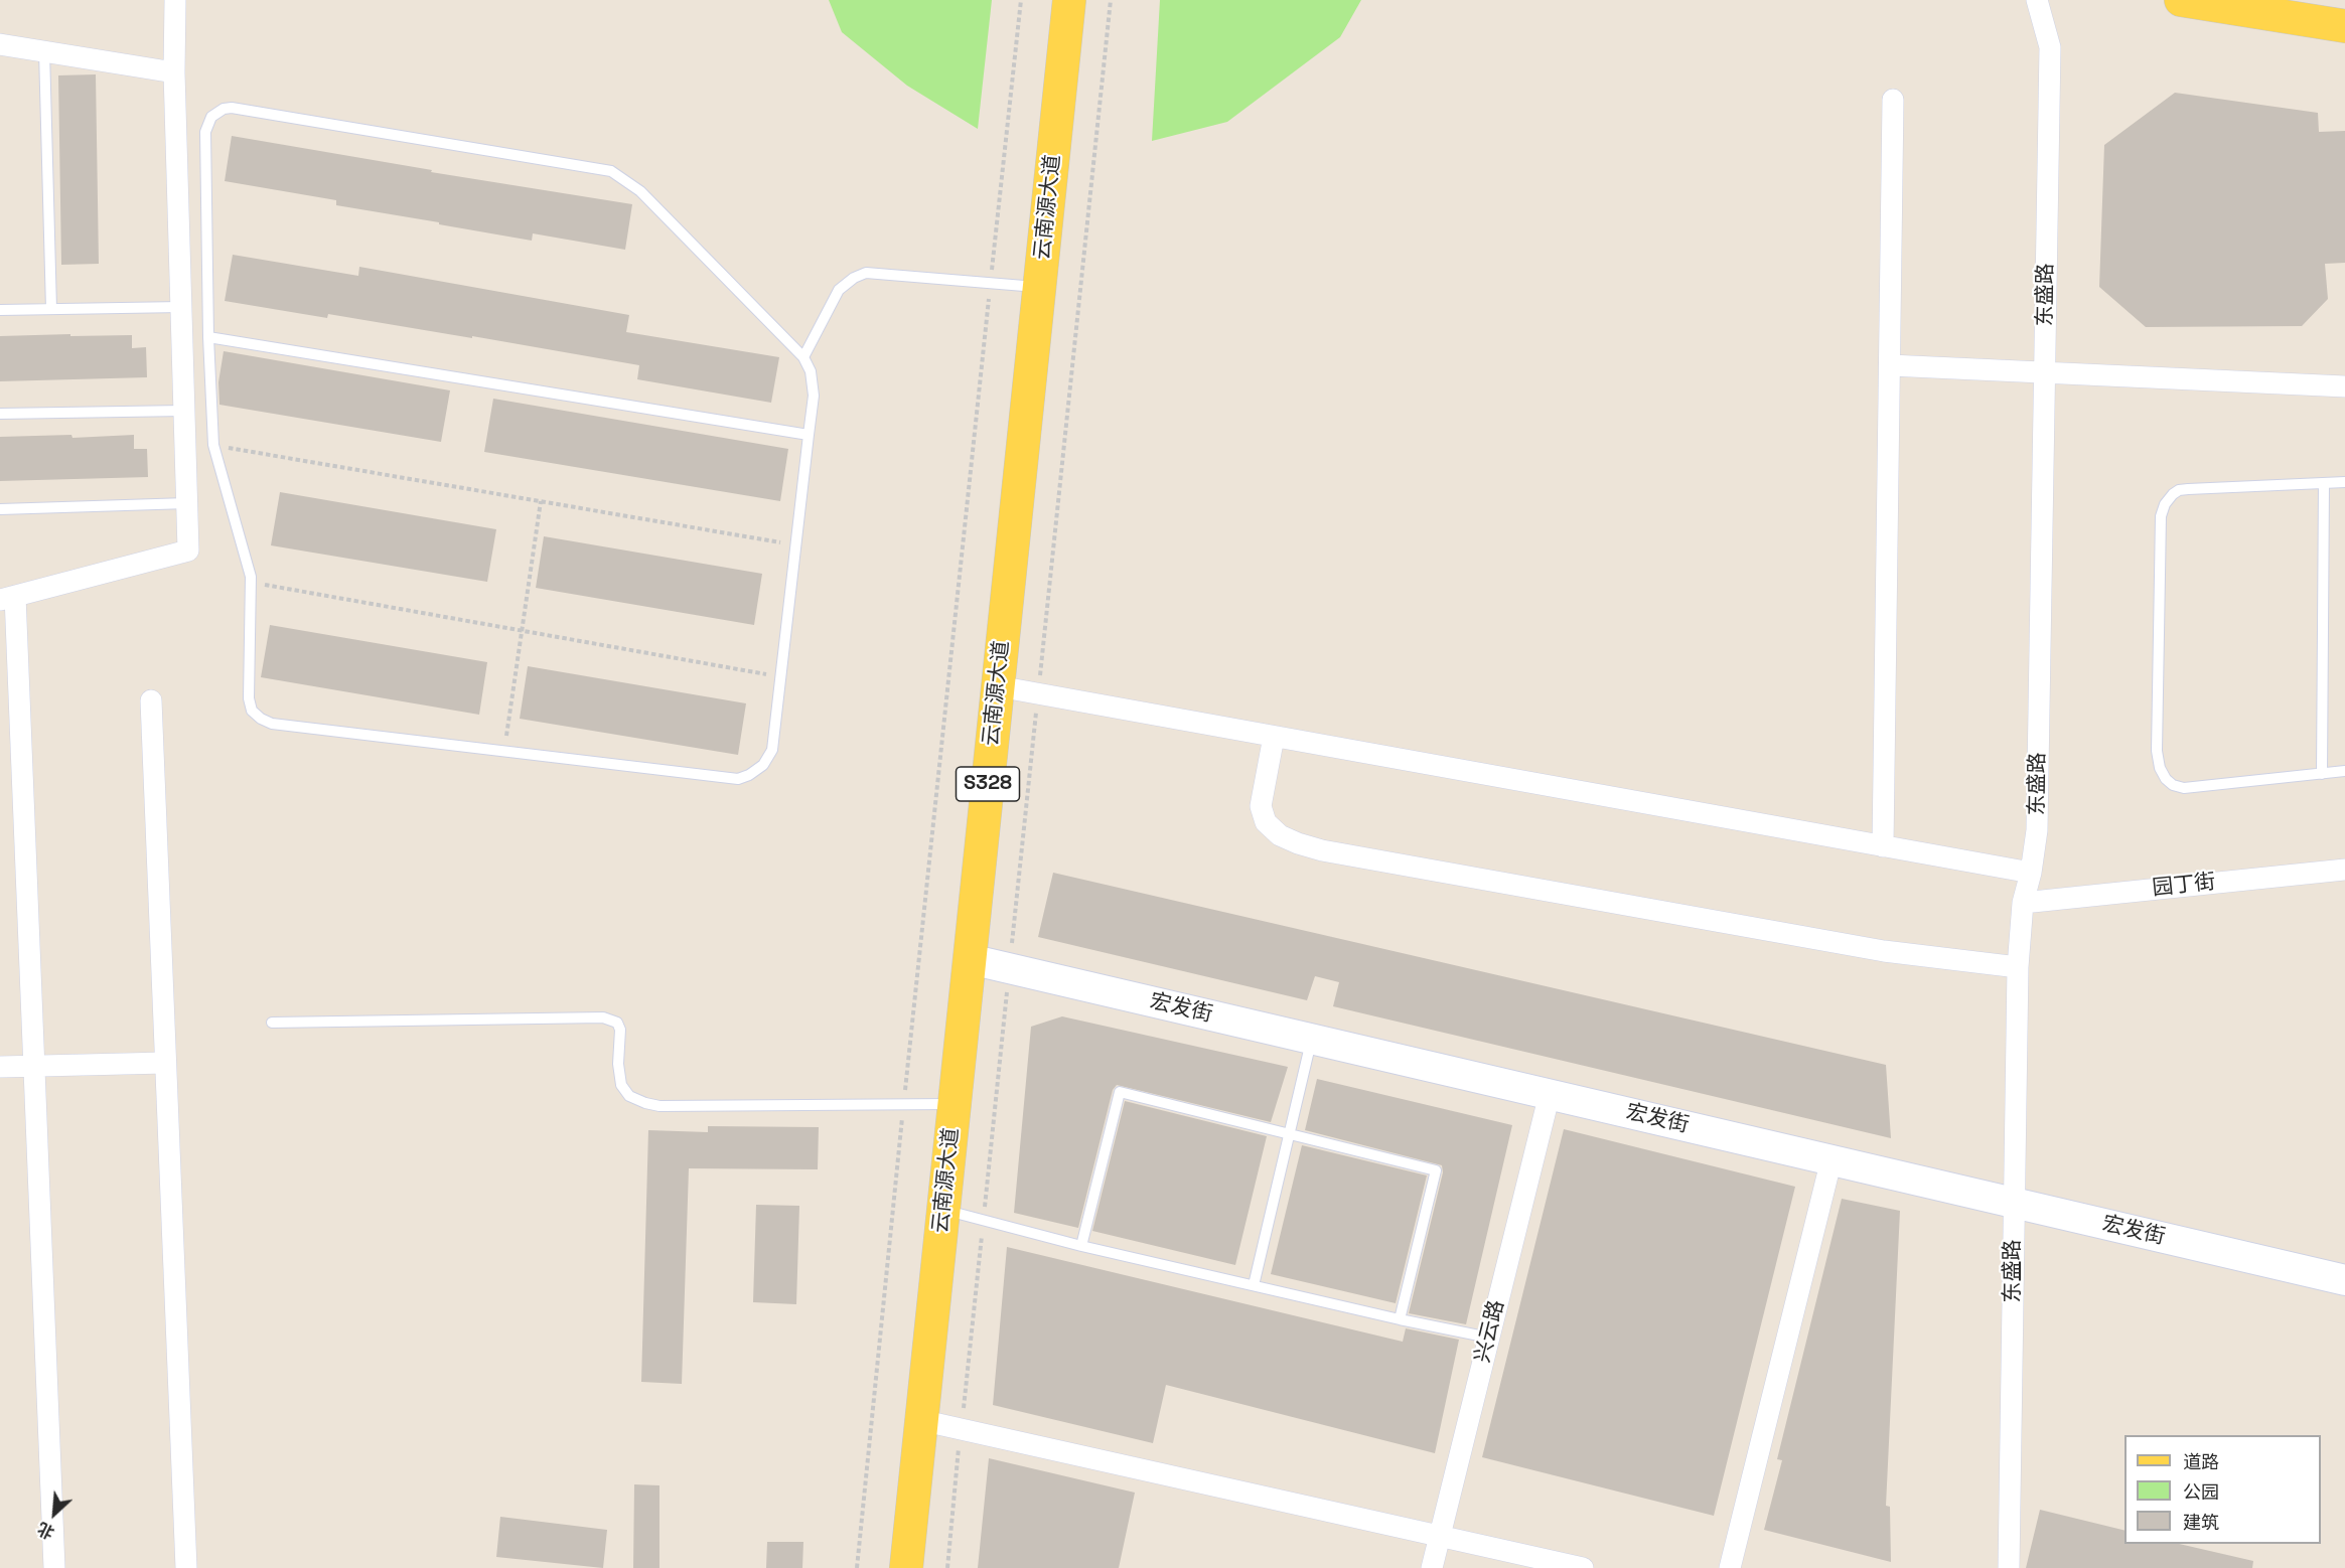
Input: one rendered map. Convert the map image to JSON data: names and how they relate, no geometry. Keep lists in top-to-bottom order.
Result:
{
  "streets": {
    "main road": ["云南源大道", "S328"],
    "street": [
      "东盛路",
      "园丁街",
      "宏发街",
      "兴云路"
    ]
  },
  "crossings": [
    ["云南源大道", "宏发街"],
    ["东盛路", "园丁街"],
    ["东盛路", "宏发街"],
    ["宏发街", "兴云路"]
  ],
  "legend": ["道路", "公园", "建筑"],
  "north": "bottom left"
}
